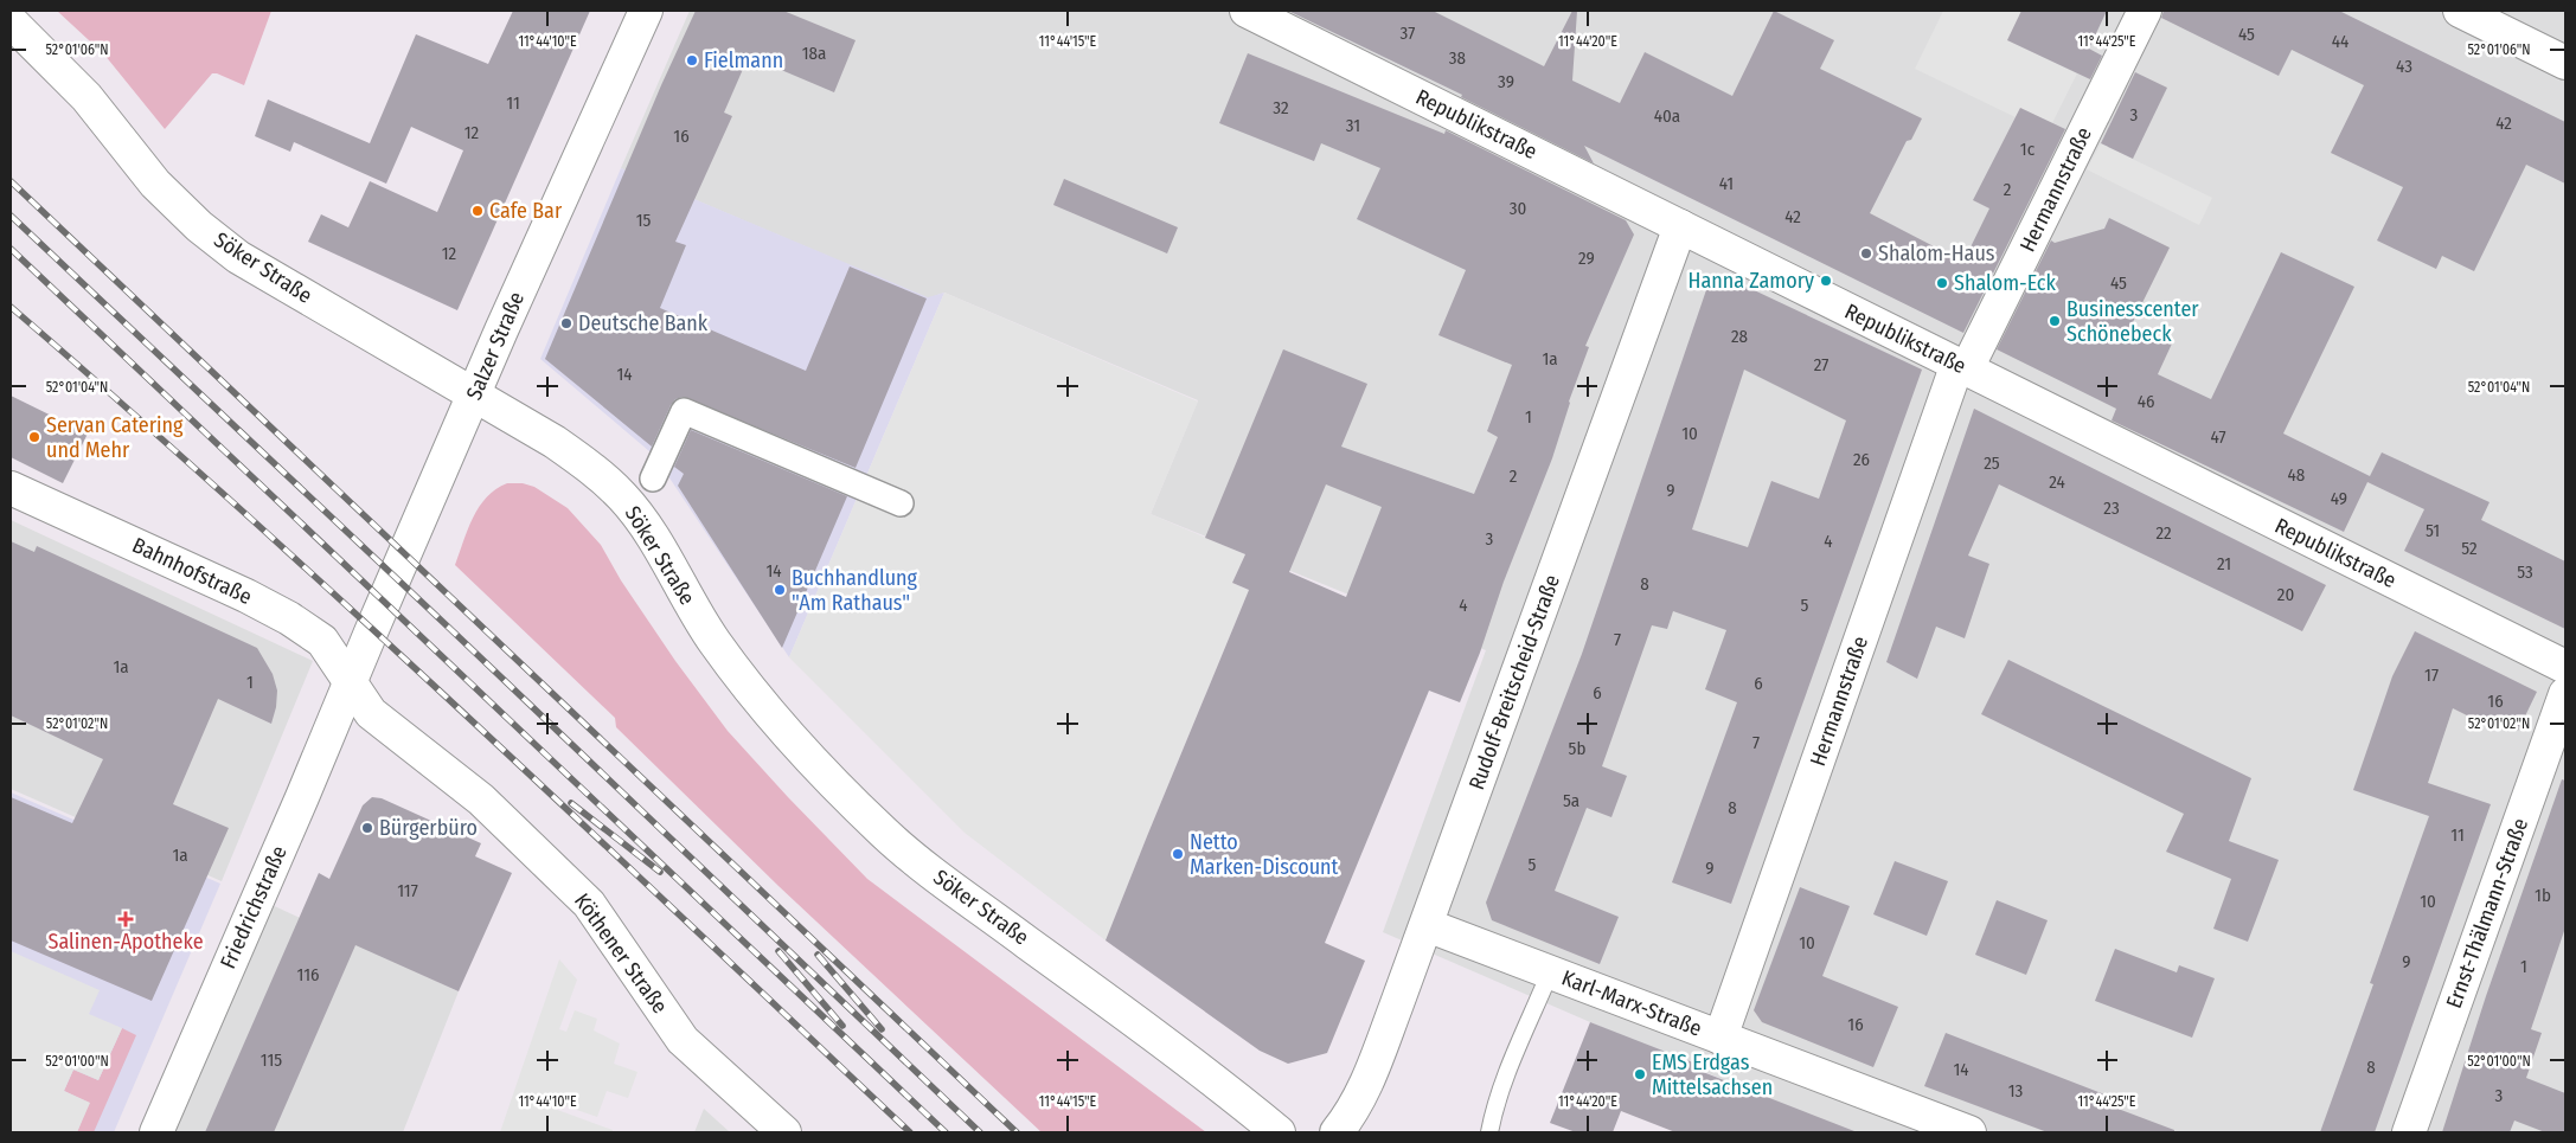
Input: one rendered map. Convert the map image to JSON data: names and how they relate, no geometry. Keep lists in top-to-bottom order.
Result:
{
  "streets": {
    "street": [
      "Republikstraße",
      "Hermannstraße",
      "Söker Straße",
      "Salzer Straße",
      "Bahnhofstraße",
      "Rudolf-Breitscheid-Straße",
      "Friedrichstraße",
      "Ernst-Thälmann-Straße",
      "Köthener Straße",
      "Karl-Marx-Straße"
    ]
  },
  "crossings": [
    ["Republikstraße", "Hermannstraße"],
    ["Republikstraße", "Rudolf-Breitscheid-Straße"],
    ["Hermannstraße", "Karl-Marx-Straße"],
    ["Söker Straße", "Salzer Straße"],
    ["Salzer Straße", "Bahnhofstraße"],
    ["Salzer Straße", "Friedrichstraße"],
    ["Salzer Straße", "Köthener Straße"],
    ["Bahnhofstraße", "Friedrichstraße"],
    ["Bahnhofstraße", "Köthener Straße"],
    ["Rudolf-Breitscheid-Straße", "Karl-Marx-Straße"],
    ["Friedrichstraße", "Köthener Straße"]
  ],
  "places": {
    "other": [
      "Fielmann",
      "Cafe Bar",
      "Shalom-Haus",
      "Hanna Zamory",
      "Shalom-Eck",
      "Businesscenter Schönebeck",
      "Deutsche Bank",
      "Servan Catering und Mehr",
      "Buchhandlung \"Am Rathaus\"",
      "Bürgerbüro",
      "Netto Marken-Discount",
      "EMS Erdgas Mittelsachsen"
    ],
    "health": ["Salinen-Apotheke"]
  },
  "house_numbers": [
    "37",
    "45",
    "44",
    "18a",
    "38",
    "43",
    "39",
    "11",
    "32",
    "3",
    "40a",
    "42",
    "31",
    "12",
    "16",
    "1c",
    "41",
    "2",
    "30",
    "42",
    "15",
    "12",
    "29",
    "45",
    "28",
    "1a",
    "27",
    "14",
    "46",
    "1",
    "10",
    "47",
    "26",
    "25",
    "48",
    "2",
    "24",
    "9",
    "49",
    "23",
    "51",
    "22",
    "3",
    "4",
    "52",
    "21",
    "14",
    "53",
    "8",
    "20",
    "4",
    "5",
    "7",
    "1a",
    "17",
    "1",
    "6",
    "6",
    "16",
    "7",
    "5b",
    "5a",
    "8",
    "11",
    "1a",
    "5",
    "9",
    "117",
    "1b",
    "10",
    "10",
    "9",
    "1",
    "116",
    "16",
    "115",
    "8",
    "14",
    "13",
    "3"
  ],
  "coordinates": [
    "11°44'10\"E",
    "11°44'15\"E",
    "11°44'20\"E",
    "11°44'25\"E",
    "52°01'06\"N",
    "52°01'04\"N",
    "52°01'02\"N",
    "52°01'00\"N"
  ]
}
